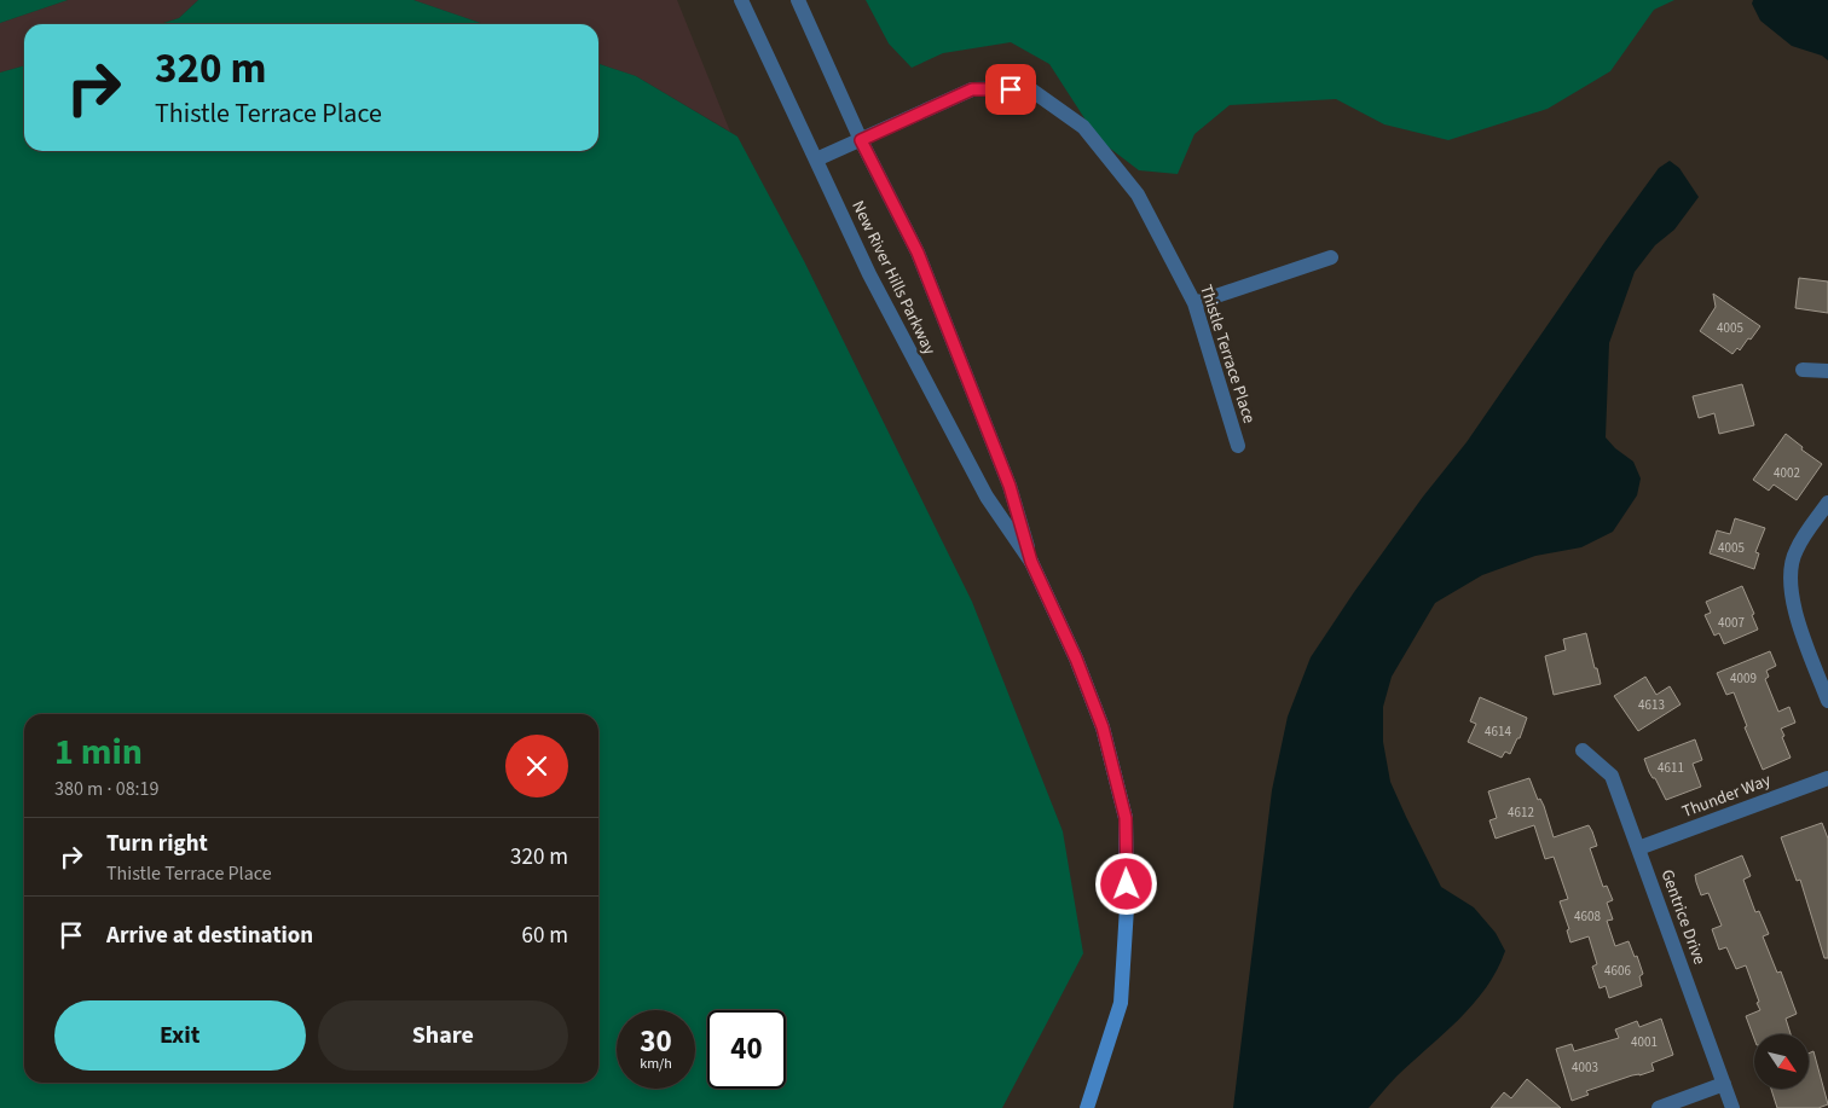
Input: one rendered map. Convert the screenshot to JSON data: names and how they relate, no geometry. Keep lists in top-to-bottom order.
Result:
{
  "streets": {
    "street": [
      "New River Hills Parkway",
      "Thistle Terrace Place",
      "Thunder Way",
      "Gentrice Drive"
    ]
  },
  "crossings": [
    ["New River Hills Parkway", "Thistle Terrace Place"],
    ["Thunder Way", "Gentrice Drive"]
  ],
  "house_numbers": [
    "4005",
    "4002",
    "4005",
    "4007",
    "4009",
    "4613",
    "4614",
    "4611",
    "4612",
    "4608",
    "4606",
    "4001",
    "4003"
  ],
  "north": "bottom right",
  "page": {
    "turn": ["320 m", "Thistle Terrace Place"],
    "heading": ["1 min", "380 m · 08:19"],
    "list": [
      {
        "name": "Turn right",
        "note": "Thistle Terrace Place",
        "value": "320 m"
      },
      {
        "name": "Arrive at destination",
        "value": "60 m"
      }
    ],
    "buttons": ["Exit", "Share"],
    "speed": "30 km/h",
    "limit": "40"
  }
}
